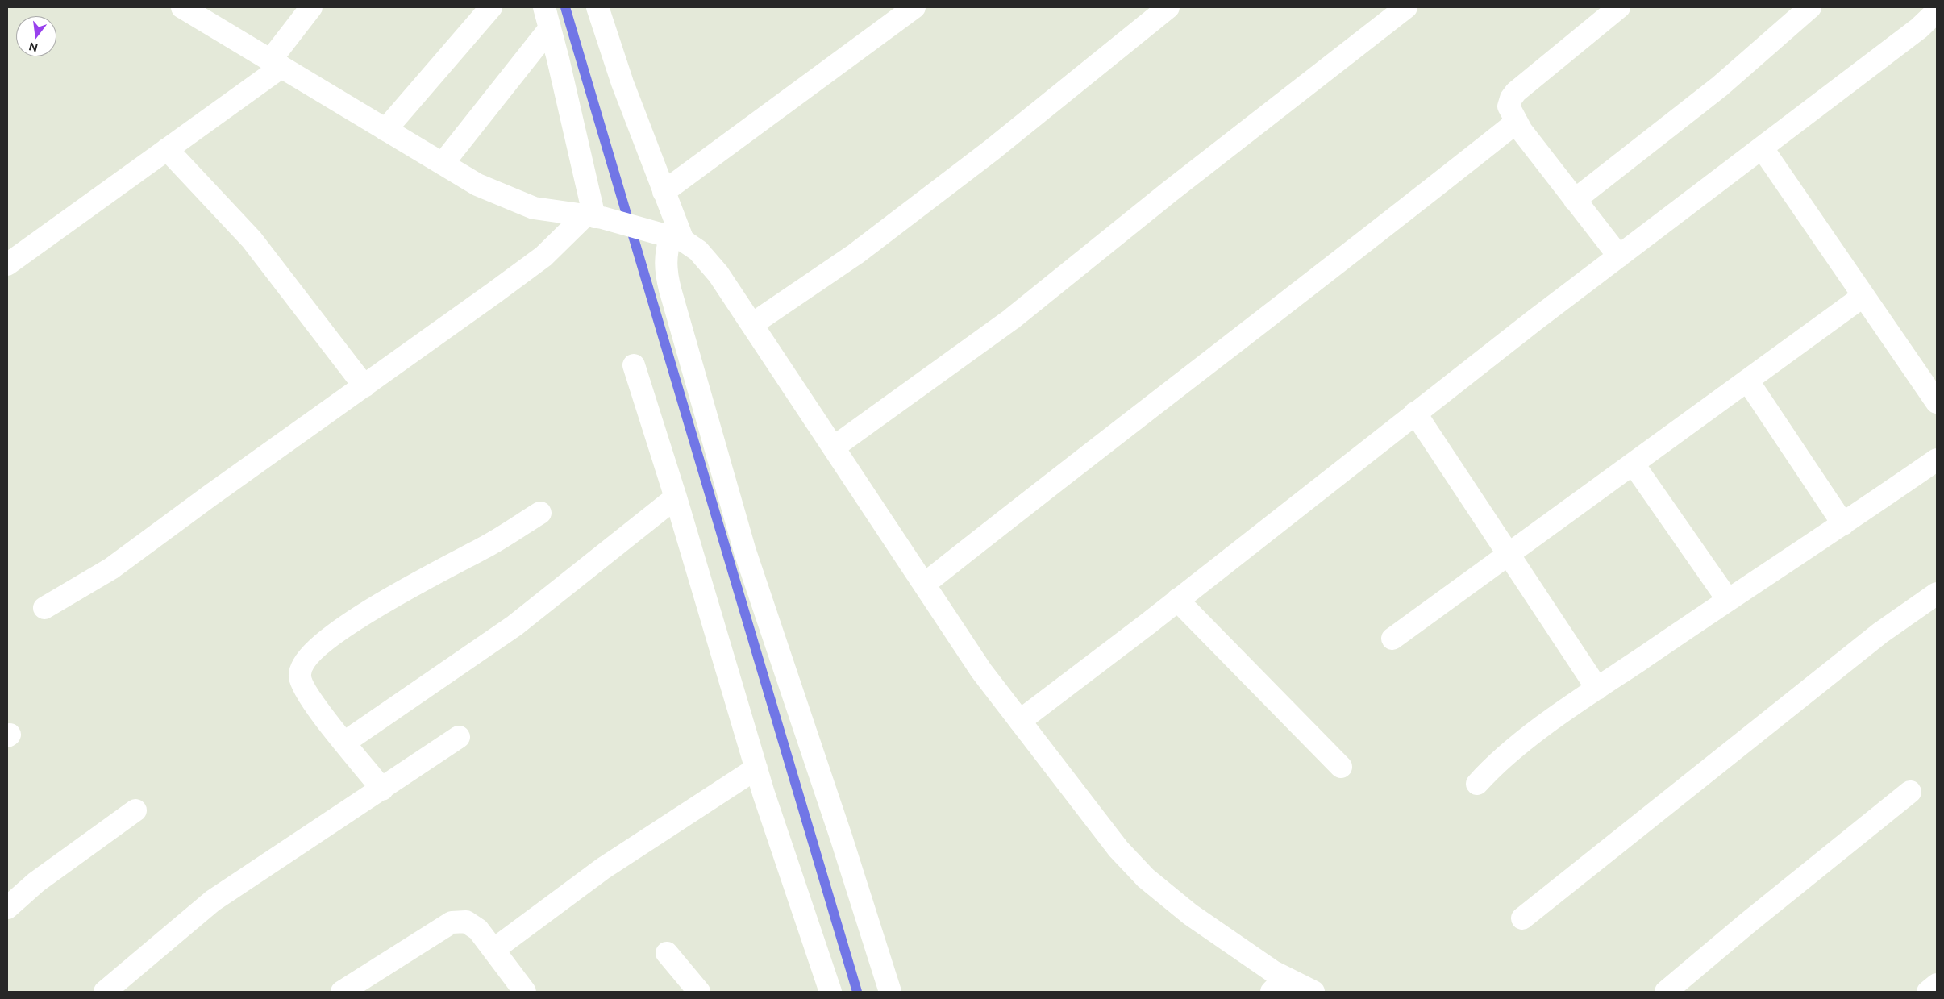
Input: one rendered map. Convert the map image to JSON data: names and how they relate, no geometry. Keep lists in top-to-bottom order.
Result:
{
  "north": "bottom"
}
